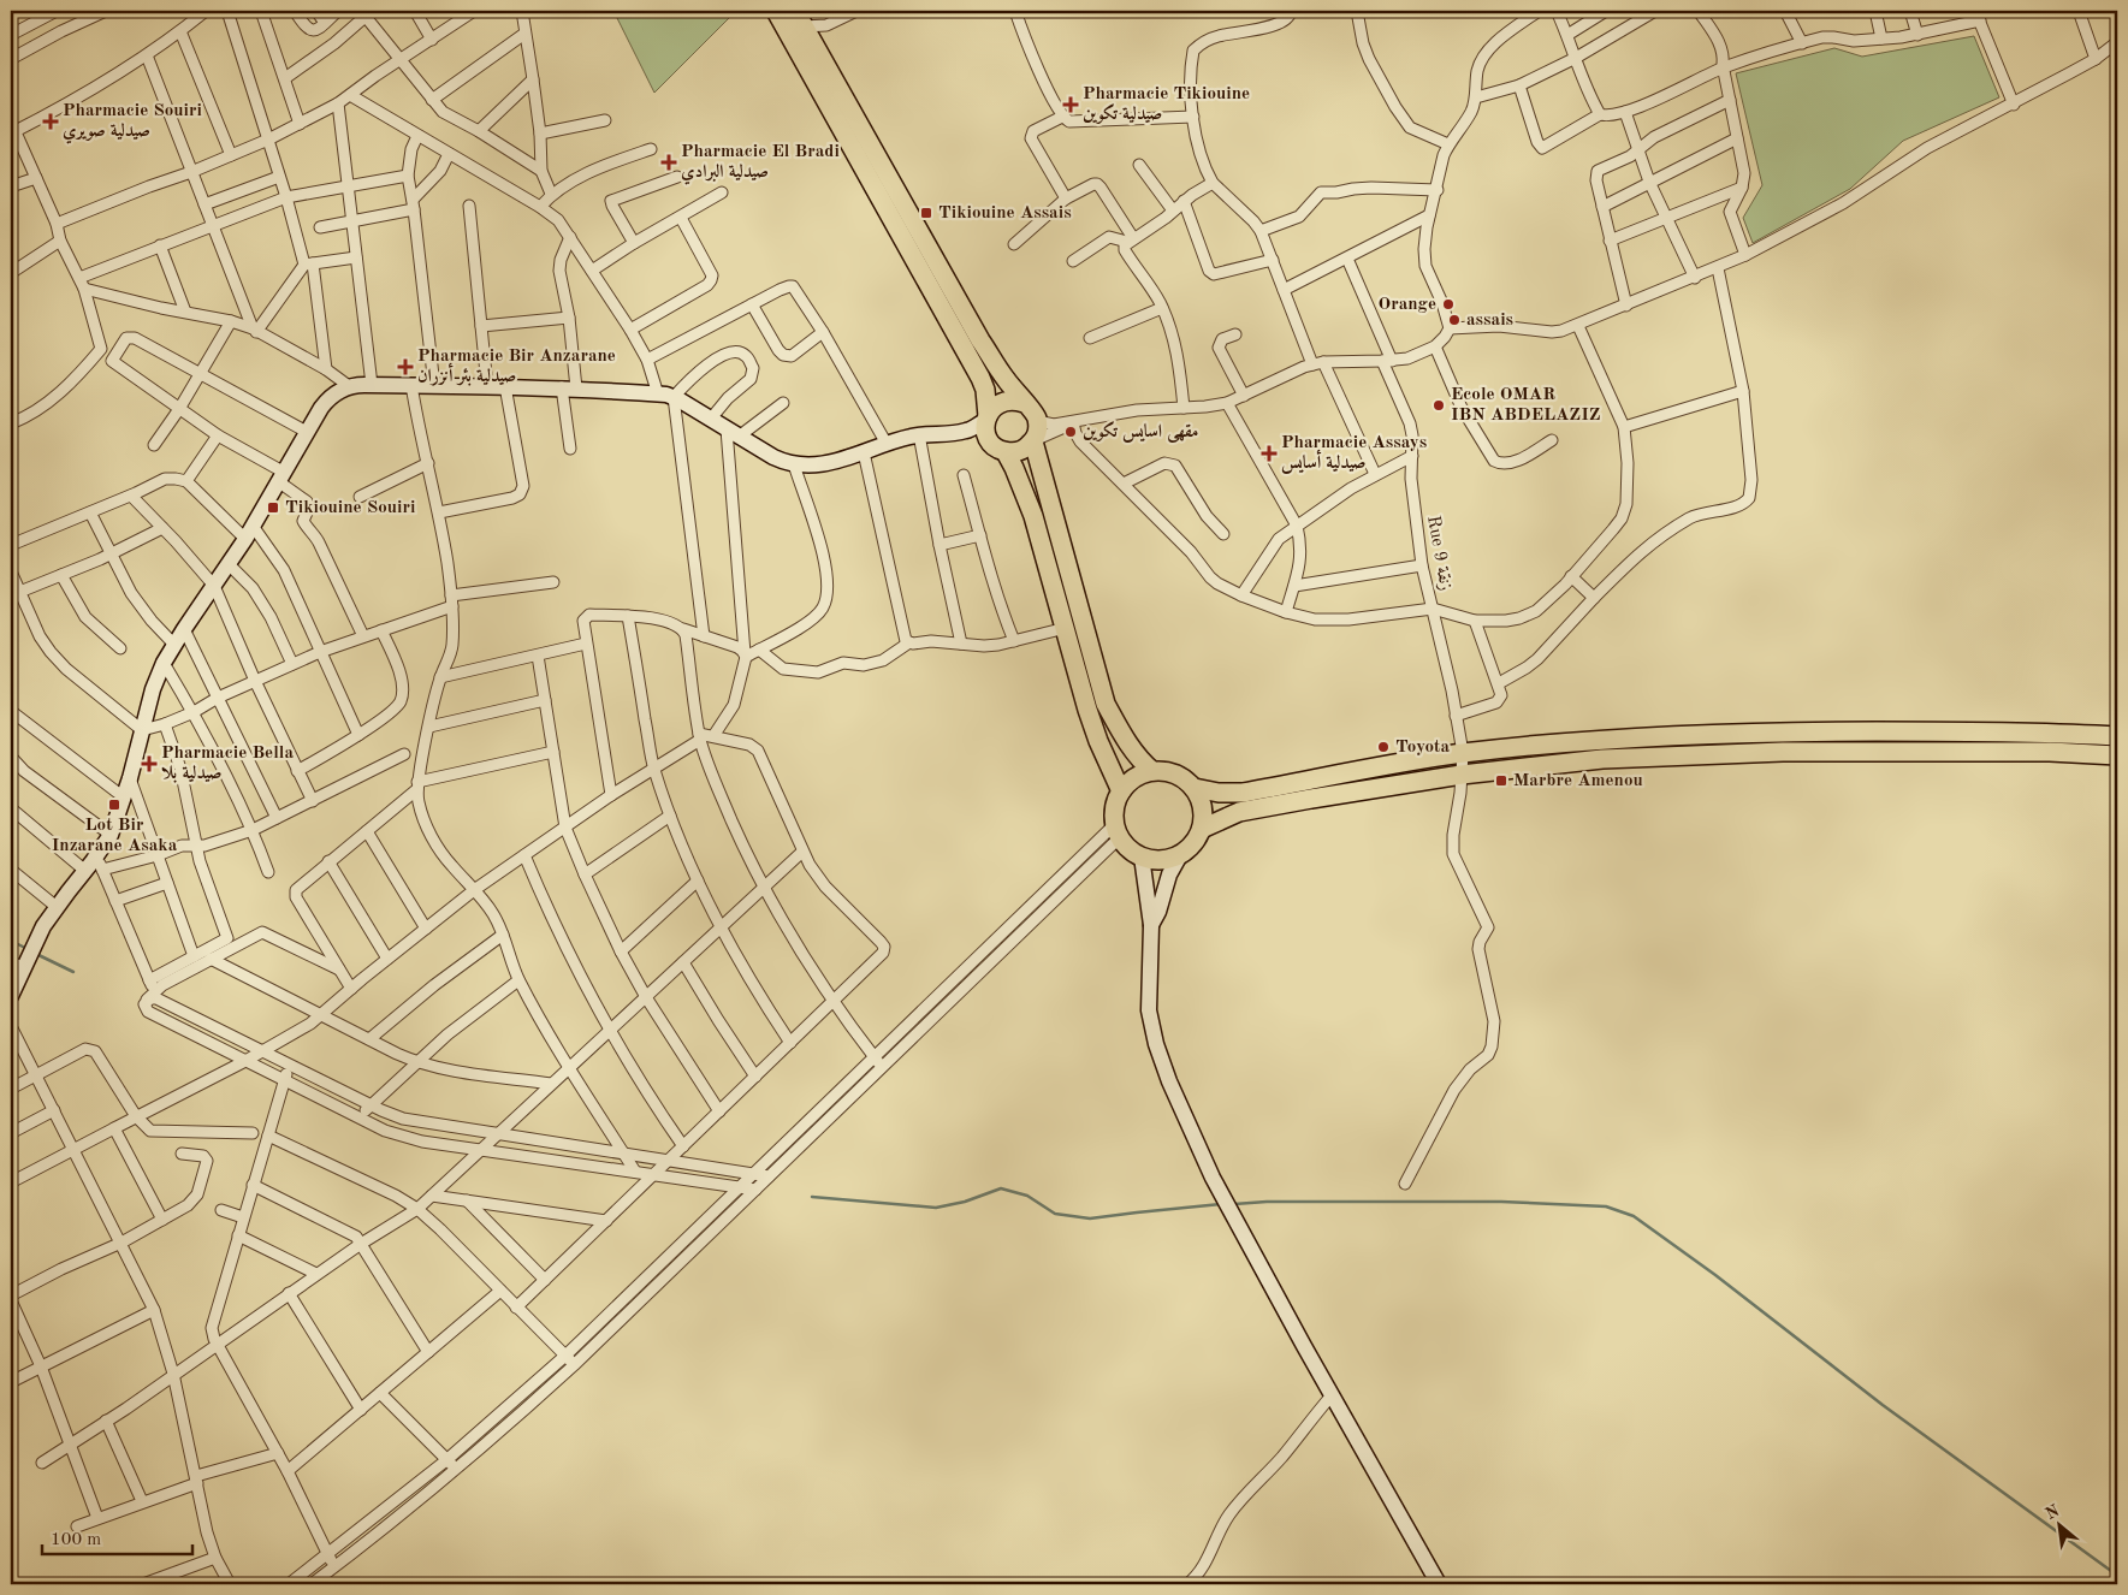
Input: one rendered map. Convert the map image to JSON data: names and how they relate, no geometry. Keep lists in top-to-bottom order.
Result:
{
  "streets": {
    "street": ["Rue 9 زنقة"]
  },
  "places": {
    "health": [
      "Pharmacie Tikiouine صيدلية تكوين",
      "Pharmacie Souiri صيدلية صويري",
      "Pharmacie El Bradi صيدلية البرادي",
      "Pharmacie Bir Anzarane صيدلية بئر أنزران",
      "Pharmacie Assays صيدلية أسايس",
      "Pharmacie Bella صيدلية بلا"
    ],
    "transit": [
      "Tikiouine Assais",
      "Tikiouine Souiri",
      "Marbre Amenou",
      "Lot Bir Inzarane Asaka"
    ],
    "other": [
      "Orange",
      "assais",
      "Ecole OMAR IBN ABDELAZIZ",
      "مقهى اسايس تكوين",
      "Toyota"
    ]
  },
  "scale_bar": "100 m",
  "north": "top left"
}
